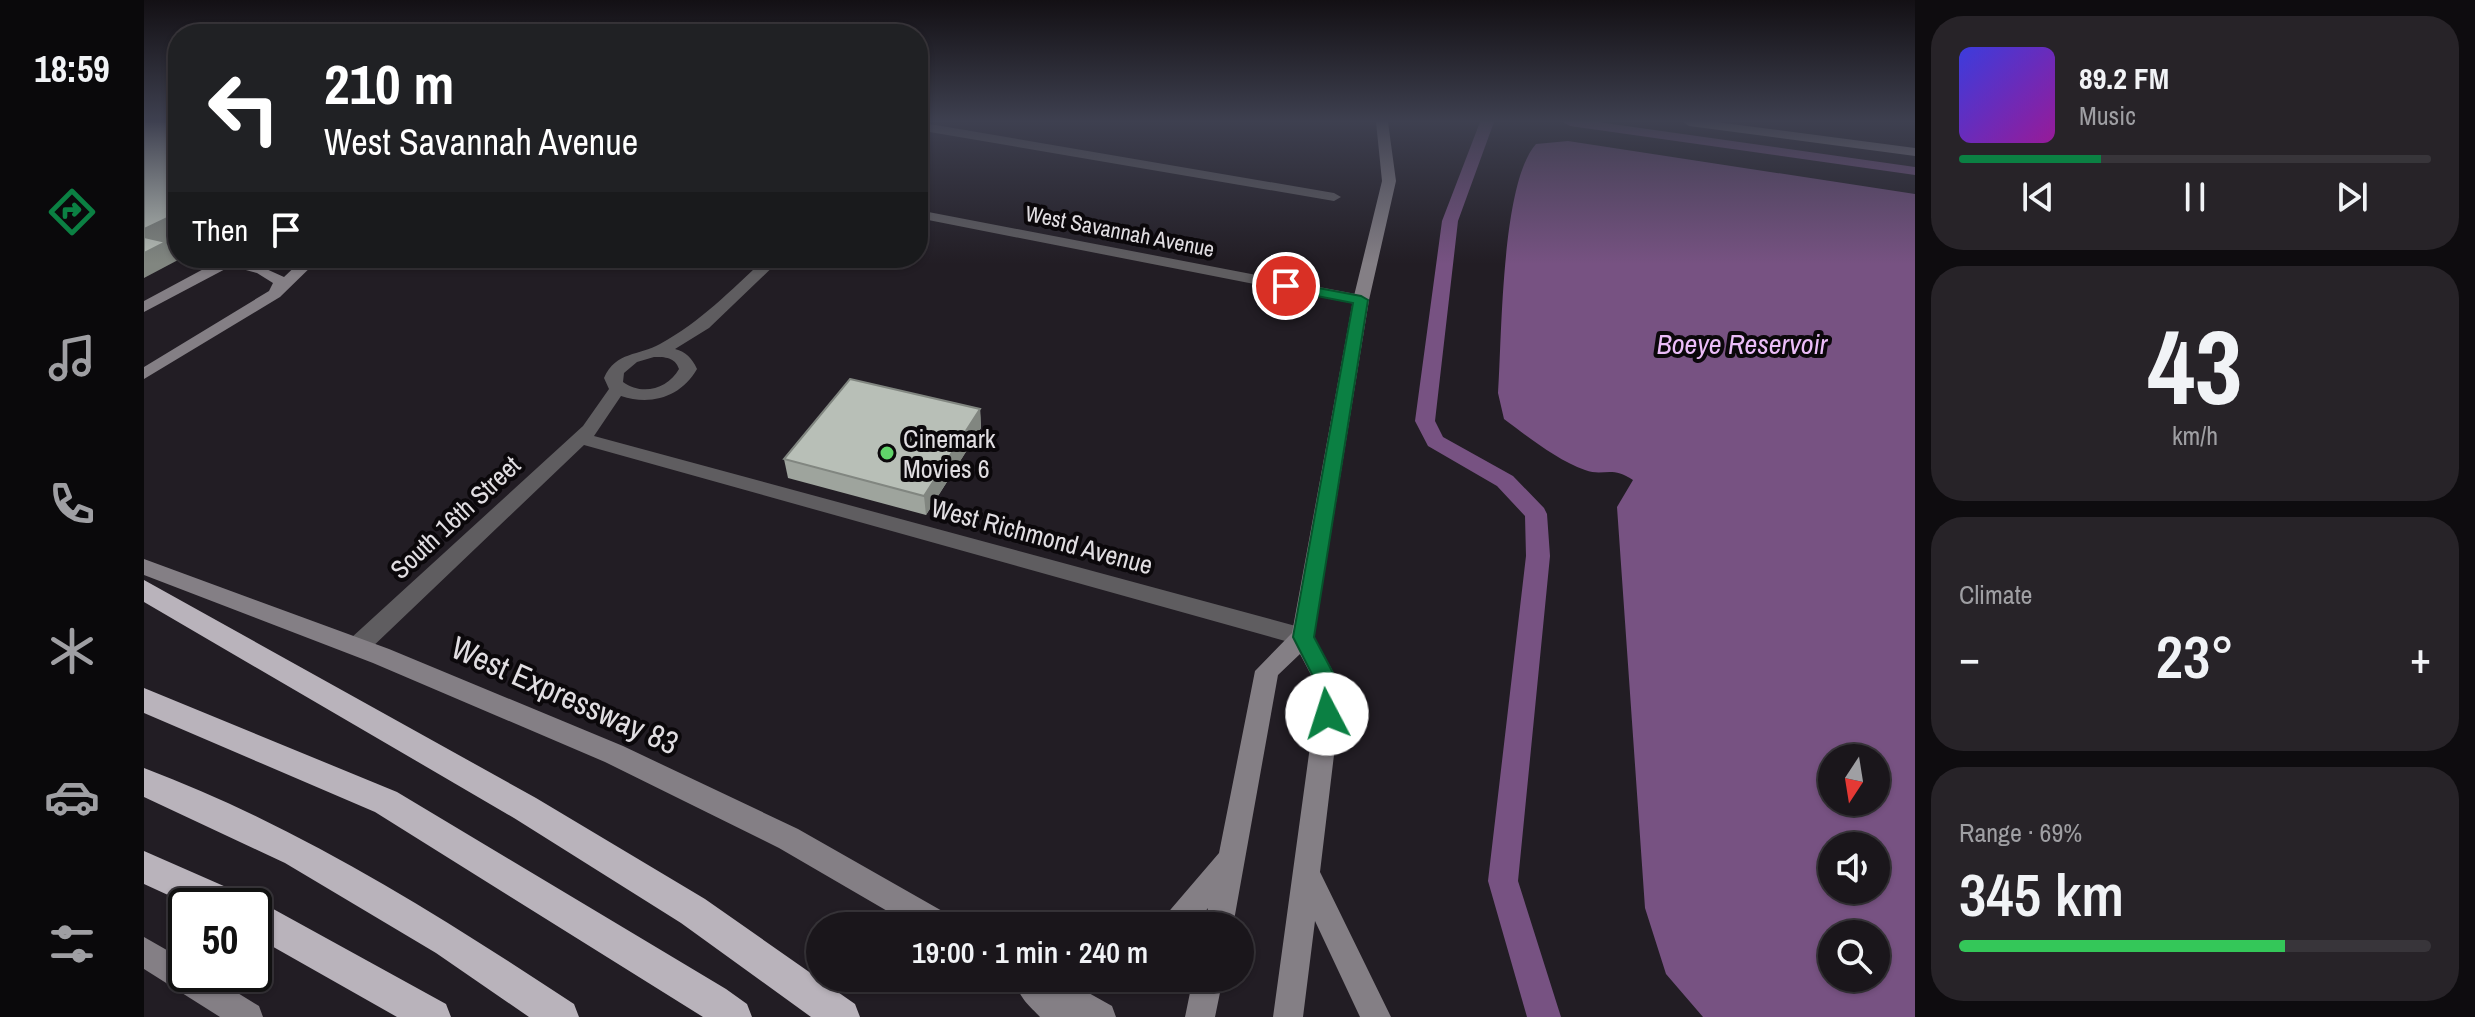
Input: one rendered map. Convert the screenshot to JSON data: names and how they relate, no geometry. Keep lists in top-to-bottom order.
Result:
{
  "streets": {
    "main road": ["West Expressway 83"],
    "street": ["West Savannah Avenue", "South 16th Street", "West Richmond Avenue"]
  },
  "crossings": [
    ["South 16th Street", "West Richmond Avenue"],
    ["South 16th Street", "West Expressway 83"]
  ],
  "water": ["Boeye Reservoir"],
  "places": ["Cinemark Movies 6"],
  "north": "bottom",
  "page": {
    "tabs": "18:59",
    "turn": ["210 m", "West Savannah Avenue"],
    "song": ["89.2 FM", "Music"],
    "then": "Then",
    "tile": [
      ["43", "km/h"],
      "Climate",
      ["Range · 69%", "345 km"]
    ],
    "heat": ["−", "23°", "+"],
    "limit": "50",
    "trip": "19:00 · 1 min · 240 m"
  }
}
